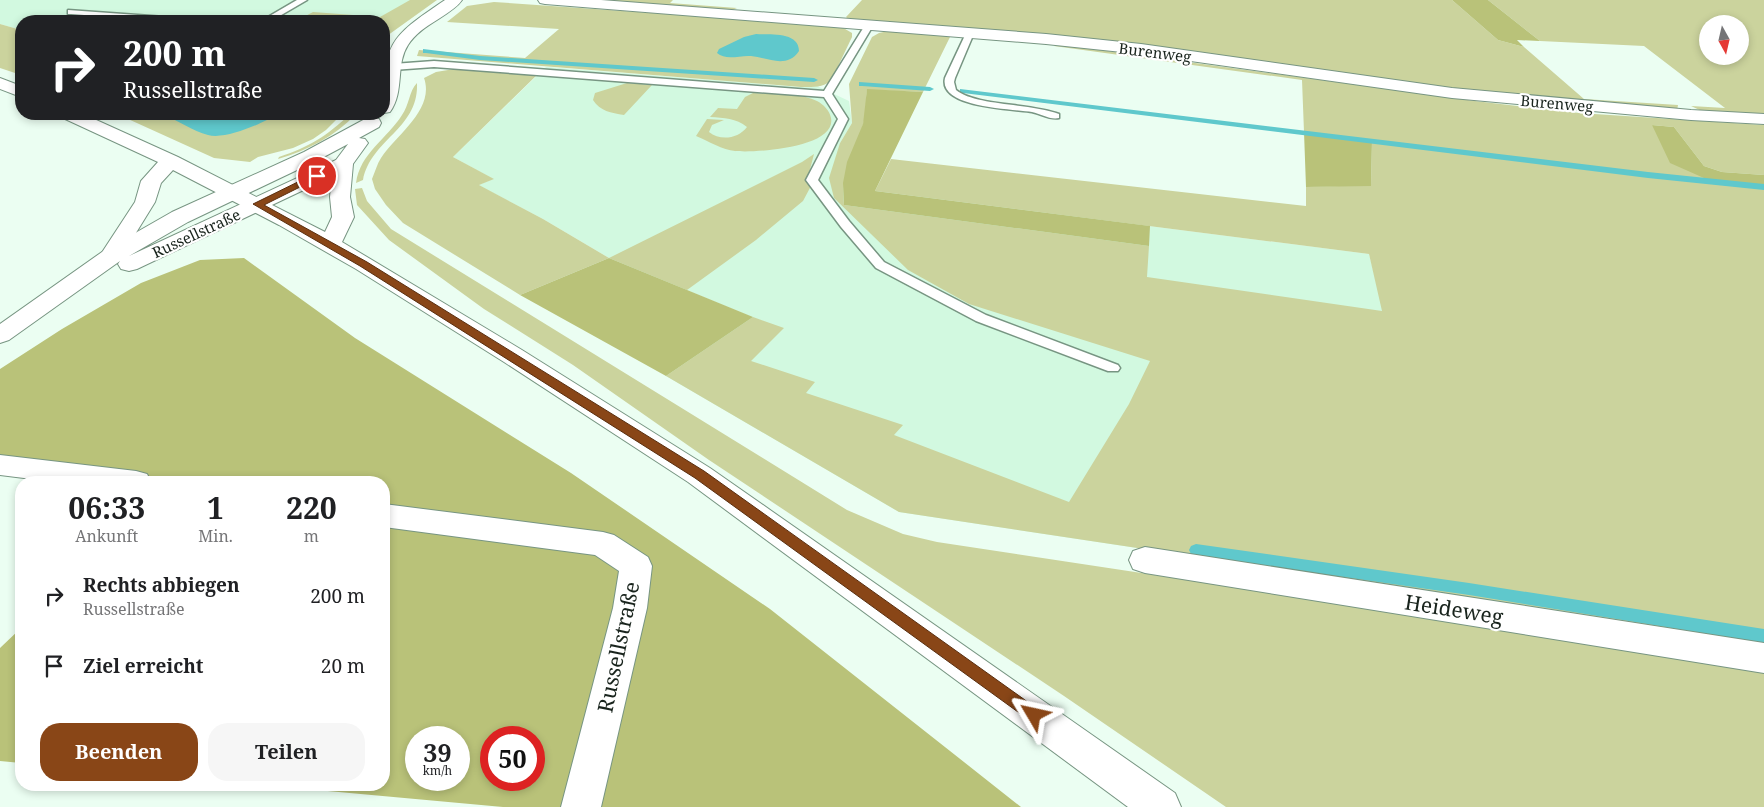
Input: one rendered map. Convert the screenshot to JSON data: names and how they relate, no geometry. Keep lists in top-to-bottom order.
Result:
{
  "streets": {
    "street": ["Burenweg", "Russellstraße", "Heideweg"]
  },
  "north": "bottom",
  "page": {
    "turn": ["200 m", "Russellstraße"],
    "eta": [
      "06:33",
      "Ankunft",
      "1",
      "Min.",
      "220",
      "m"
    ],
    "list": [
      {
        "name": "Rechts abbiegen",
        "note": "Russellstraße",
        "value": "200 m"
      },
      {
        "name": "Ziel erreicht",
        "value": "20 m"
      }
    ],
    "buttons": ["Beenden", "Teilen"],
    "speed": "39 km/h",
    "limit": "50"
  }
}
